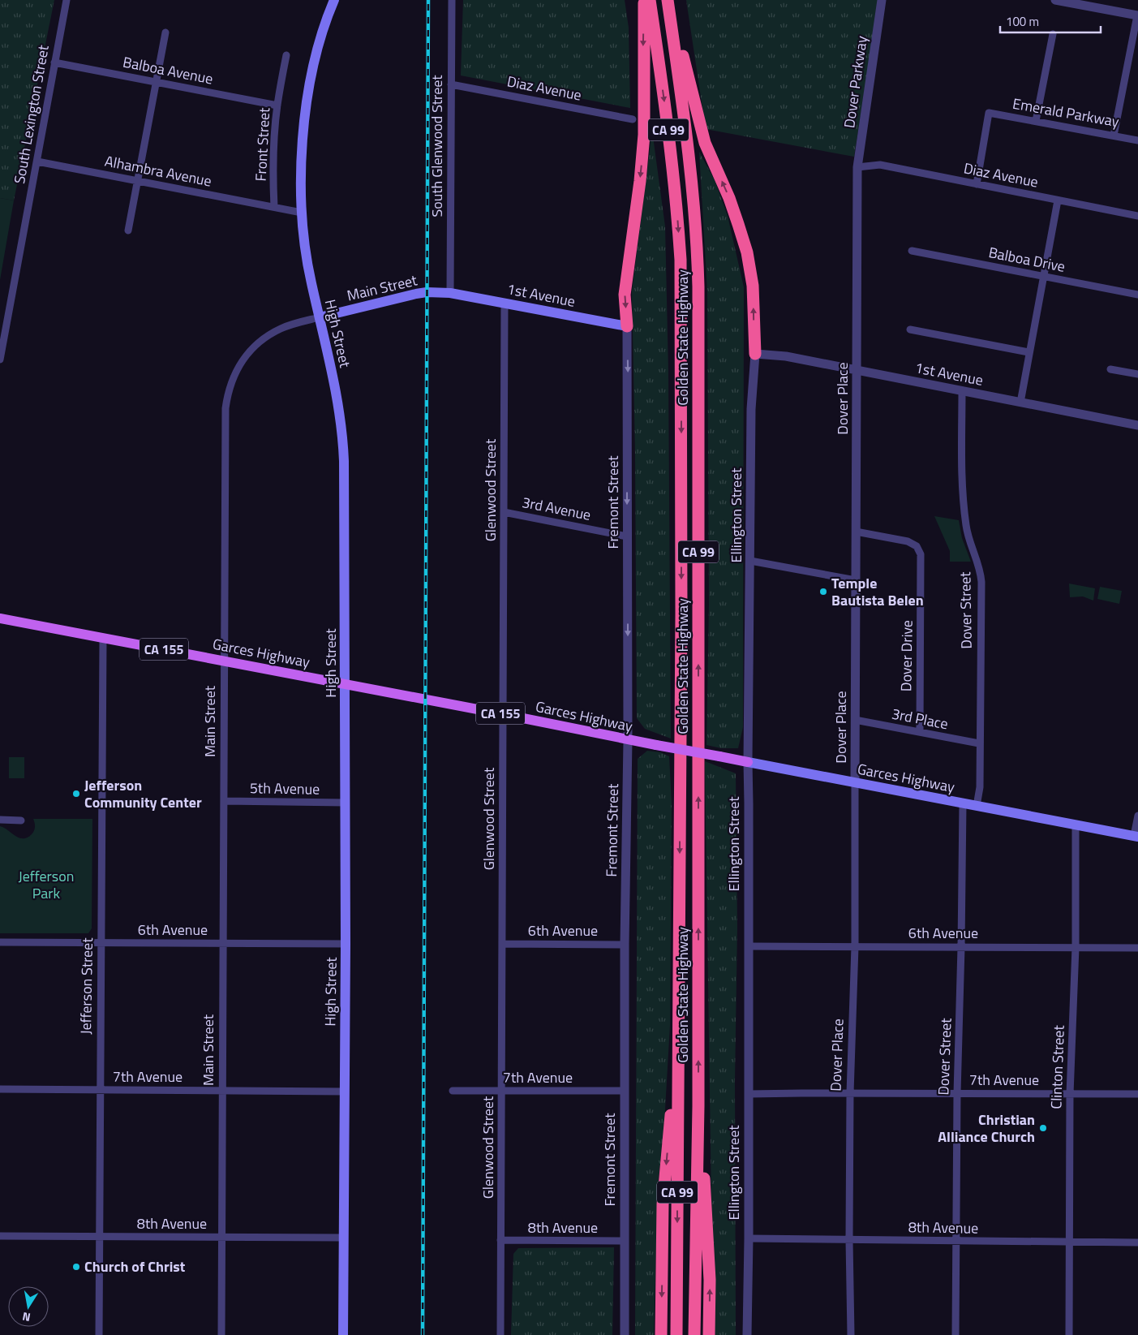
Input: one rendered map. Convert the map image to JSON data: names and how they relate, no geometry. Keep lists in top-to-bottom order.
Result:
{
  "streets": {
    "highway": ["CA 99", "Golden State Highway"],
    "main road": [
      "Main Street",
      "1st Avenue",
      "High Street",
      "CA 155",
      "Garces Highway"
    ],
    "street": [
      "Balboa Avenue",
      "Dover Parkway",
      "Diaz Avenue",
      "Emerald Parkway",
      "South Lexington Street",
      "Front Street",
      "South Glenwood Street",
      "Alhambra Avenue",
      "Balboa Drive",
      "Dover Place",
      "Glenwood Street",
      "Fremont Street",
      "3rd Avenue",
      "Ellington Street",
      "Dover Street",
      "Dover Drive",
      "3rd Place",
      "5th Avenue",
      "6th Avenue",
      "Jefferson Street",
      "Clinton Street",
      "7th Avenue",
      "8th Avenue"
    ]
  },
  "crossings": [
    ["Balboa Avenue", "South Lexington Street"],
    ["Balboa Avenue", "Front Street"],
    ["Dover Parkway", "Diaz Avenue"],
    ["Dover Parkway", "Dover Place"],
    ["Diaz Avenue", "Emerald Parkway"],
    ["Diaz Avenue", "South Glenwood Street"],
    ["Diaz Avenue", "Dover Place"],
    ["South Lexington Street", "Alhambra Avenue"],
    ["Front Street", "Alhambra Avenue"],
    ["South Glenwood Street", "Main Street"],
    ["South Glenwood Street", "1st Avenue"],
    ["Main Street", "1st Avenue"],
    ["Main Street", "High Street"],
    ["Main Street", "Garces Highway"],
    ["Main Street", "5th Avenue"],
    ["Main Street", "6th Avenue"],
    ["Main Street", "7th Avenue"],
    ["Main Street", "8th Avenue"],
    ["1st Avenue", "Dover Place"],
    ["1st Avenue", "Glenwood Street"],
    ["1st Avenue", "Fremont Street"],
    ["1st Avenue", "Ellington Street"],
    ["1st Avenue", "Dover Street"],
    ["High Street", "Garces Highway"],
    ["High Street", "5th Avenue"],
    ["High Street", "6th Avenue"],
    ["High Street", "7th Avenue"],
    ["High Street", "8th Avenue"],
    ["Dover Place", "Garces Highway"],
    ["Dover Place", "Dover Drive"],
    ["Dover Place", "3rd Place"],
    ["Dover Place", "6th Avenue"],
    ["Dover Place", "7th Avenue"],
    ["Dover Place", "8th Avenue"],
    ["Glenwood Street", "3rd Avenue"],
    ["Glenwood Street", "Garces Highway"],
    ["Glenwood Street", "6th Avenue"],
    ["Glenwood Street", "7th Avenue"],
    ["Glenwood Street", "8th Avenue"],
    ["Fremont Street", "3rd Avenue"],
    ["Fremont Street", "Garces Highway"],
    ["Fremont Street", "6th Avenue"],
    ["Fremont Street", "7th Avenue"],
    ["Fremont Street", "8th Avenue"],
    ["Ellington Street", "Garces Highway"],
    ["Ellington Street", "6th Avenue"],
    ["Ellington Street", "7th Avenue"],
    ["Ellington Street", "8th Avenue"],
    ["Dover Street", "Garces Highway"],
    ["Dover Street", "3rd Place"],
    ["Dover Street", "6th Avenue"],
    ["Dover Street", "7th Avenue"],
    ["Dover Street", "8th Avenue"],
    ["Garces Highway", "Jefferson Street"],
    ["Garces Highway", "Clinton Street"],
    ["Dover Drive", "3rd Place"],
    ["6th Avenue", "Jefferson Street"],
    ["6th Avenue", "Clinton Street"],
    ["Jefferson Street", "7th Avenue"],
    ["Jefferson Street", "8th Avenue"],
    ["Clinton Street", "7th Avenue"],
    ["Clinton Street", "8th Avenue"]
  ],
  "one_way": ["Fremont Street"],
  "parks": ["Jefferson Park"],
  "places": [
    "Temple Bautista Belen",
    "Jefferson Community Center",
    "Christian Alliance Church",
    "Church of Christ"
  ],
  "scale_bar": "100 m",
  "north": "bottom"
}
